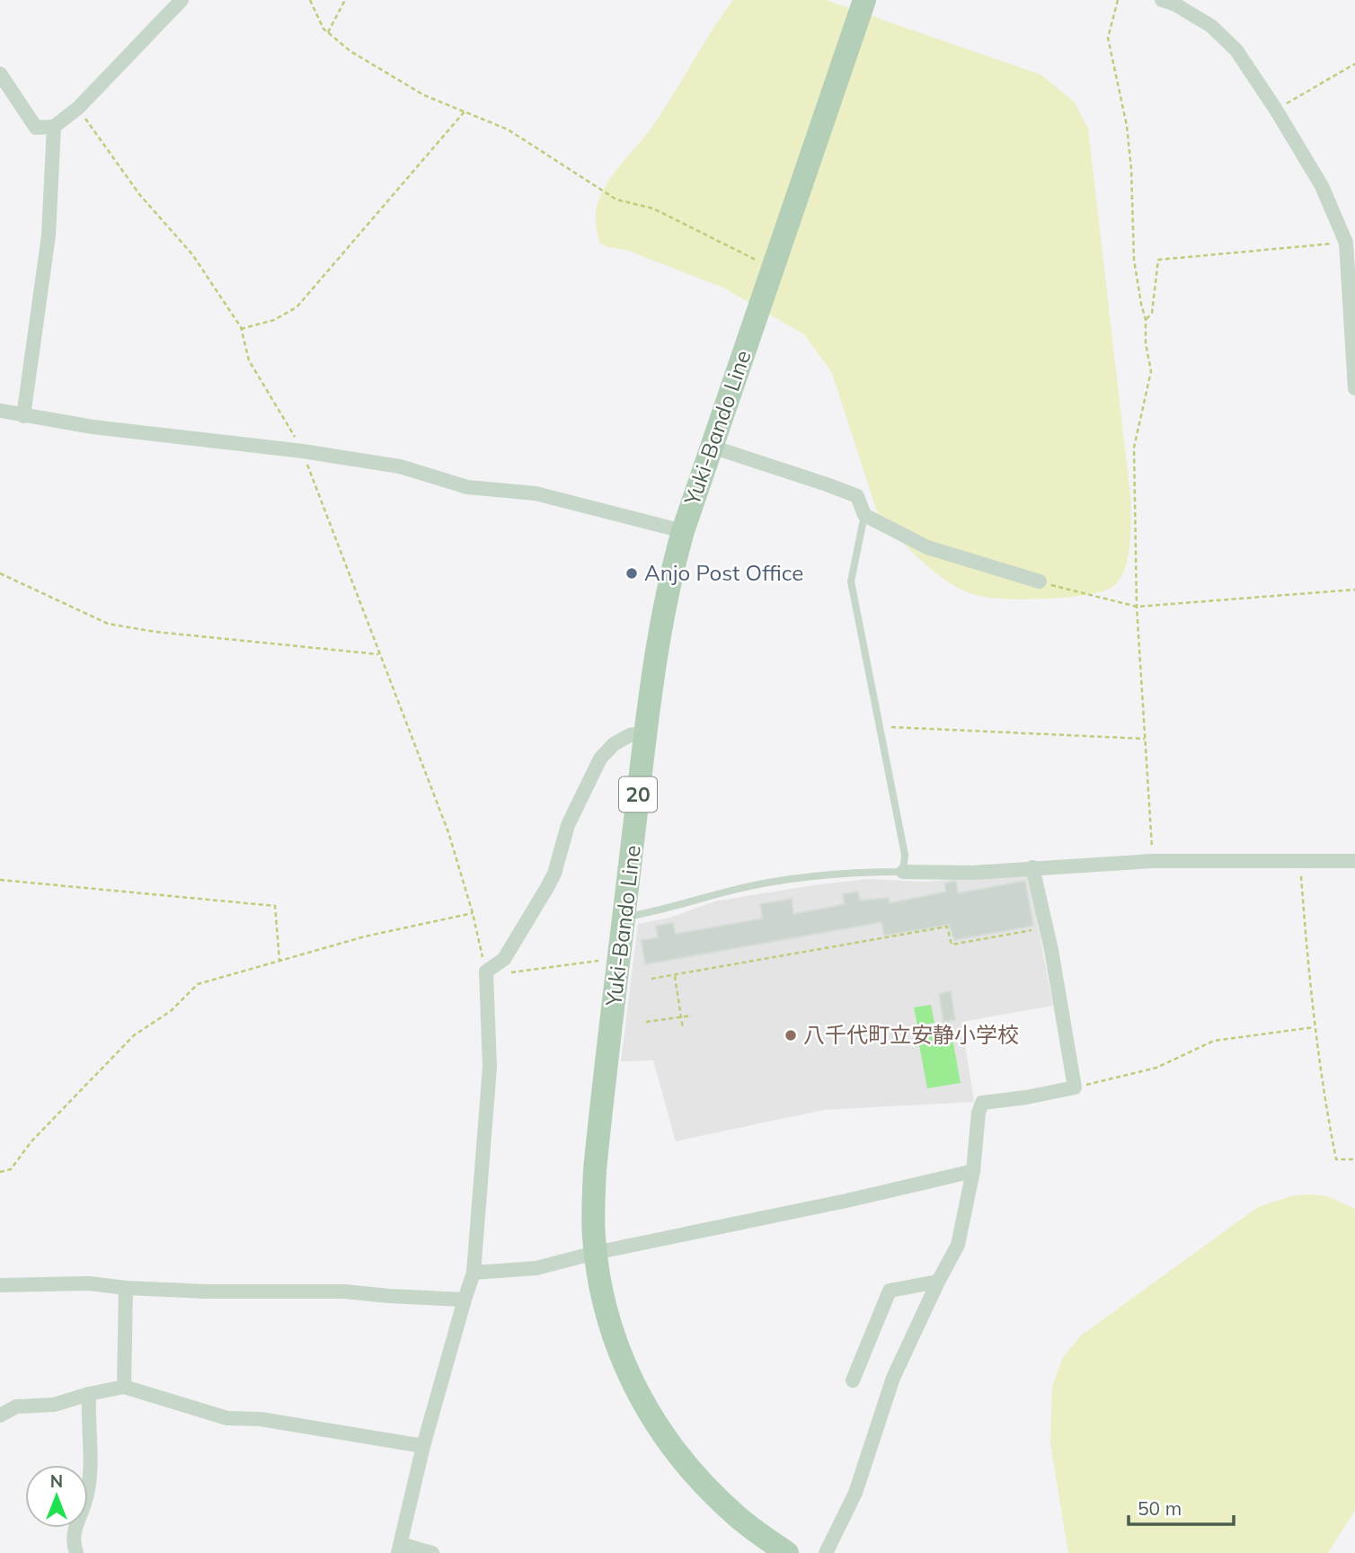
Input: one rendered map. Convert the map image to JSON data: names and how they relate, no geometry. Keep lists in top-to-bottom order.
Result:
{
  "streets": {
    "main road": ["Yuki-Bando Line", "20"]
  },
  "places": ["Anjo Post Office", "八千代町立安静小学校"],
  "scale_bar": "50 m",
  "north": "top"
}
